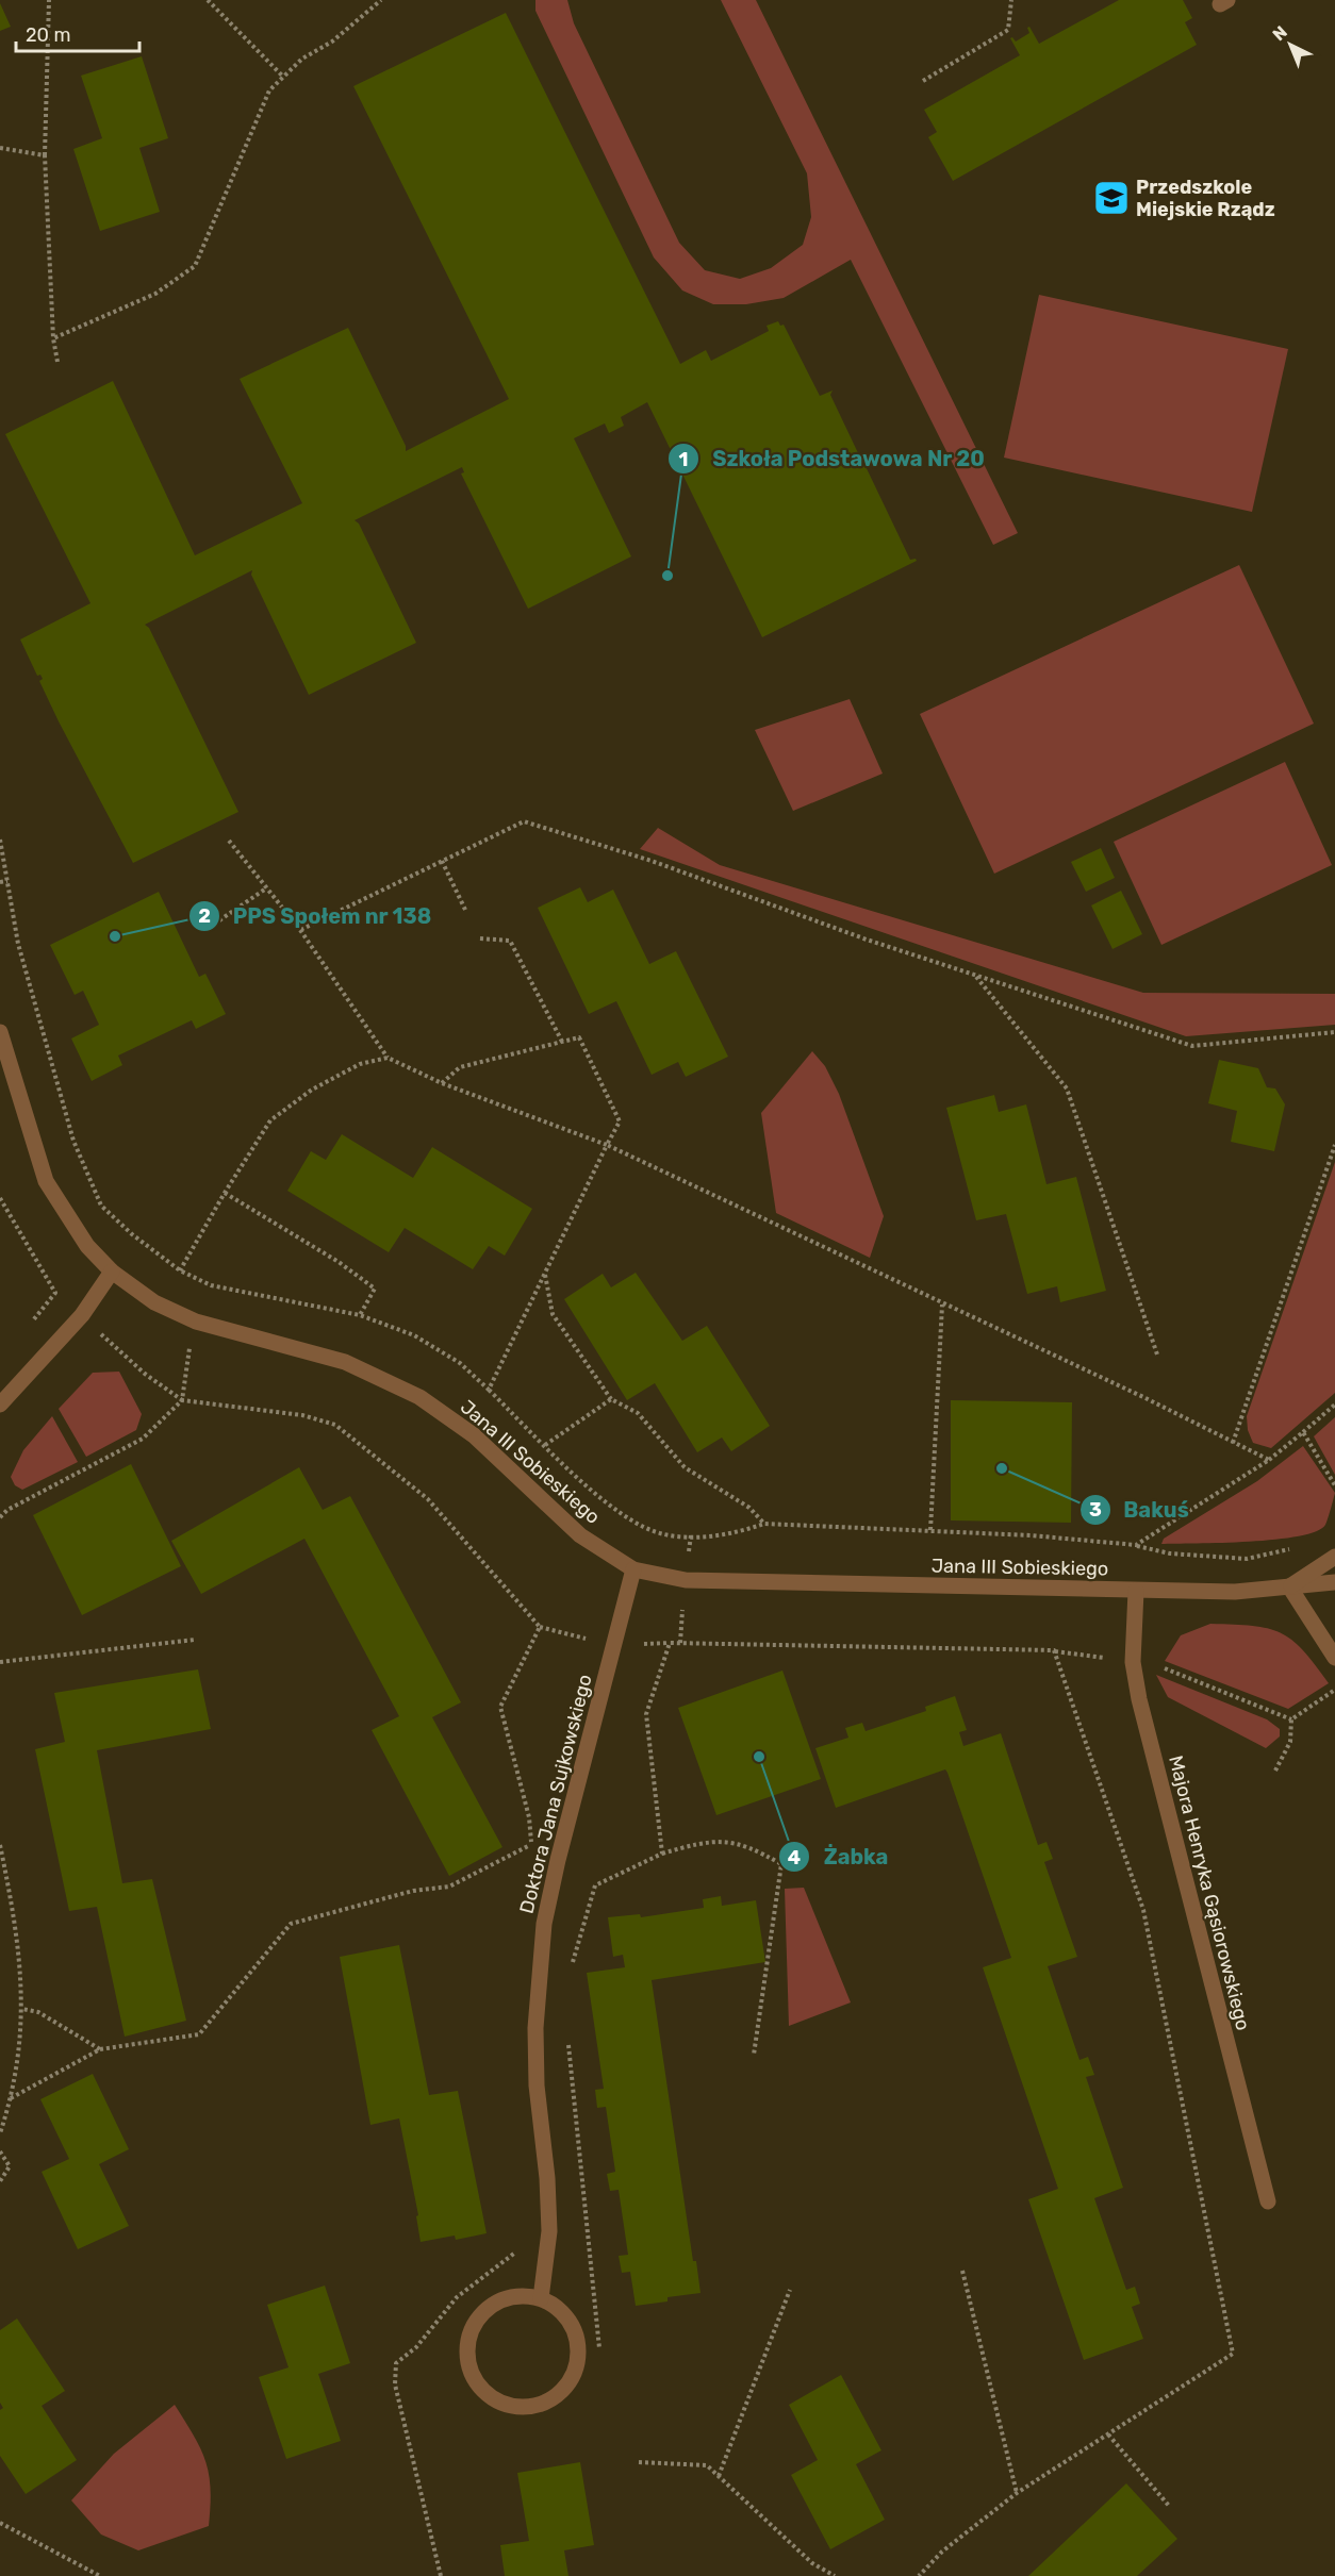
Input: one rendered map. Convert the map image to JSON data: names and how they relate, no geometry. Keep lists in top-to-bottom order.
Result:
{
  "streets": {
    "street": ["Jana III Sobieskiego", "Doktora Jana Sujkowskiego", "Majora Henryka Gąsiorowskiego"]
  },
  "crossings": [
    ["Jana III Sobieskiego", "Doktora Jana Sujkowskiego"],
    ["Jana III Sobieskiego", "Majora Henryka Gąsiorowskiego"]
  ],
  "places": {
    "school or university": ["Przedszkole Miejskie Rządz"],
    "other": [
      "Szkoła Podstawowa Nr 20",
      "PPS Społem nr 138",
      "Bakuś",
      "Żabka"
    ]
  },
  "scale_bar": "20 m",
  "north": "top left"
}
